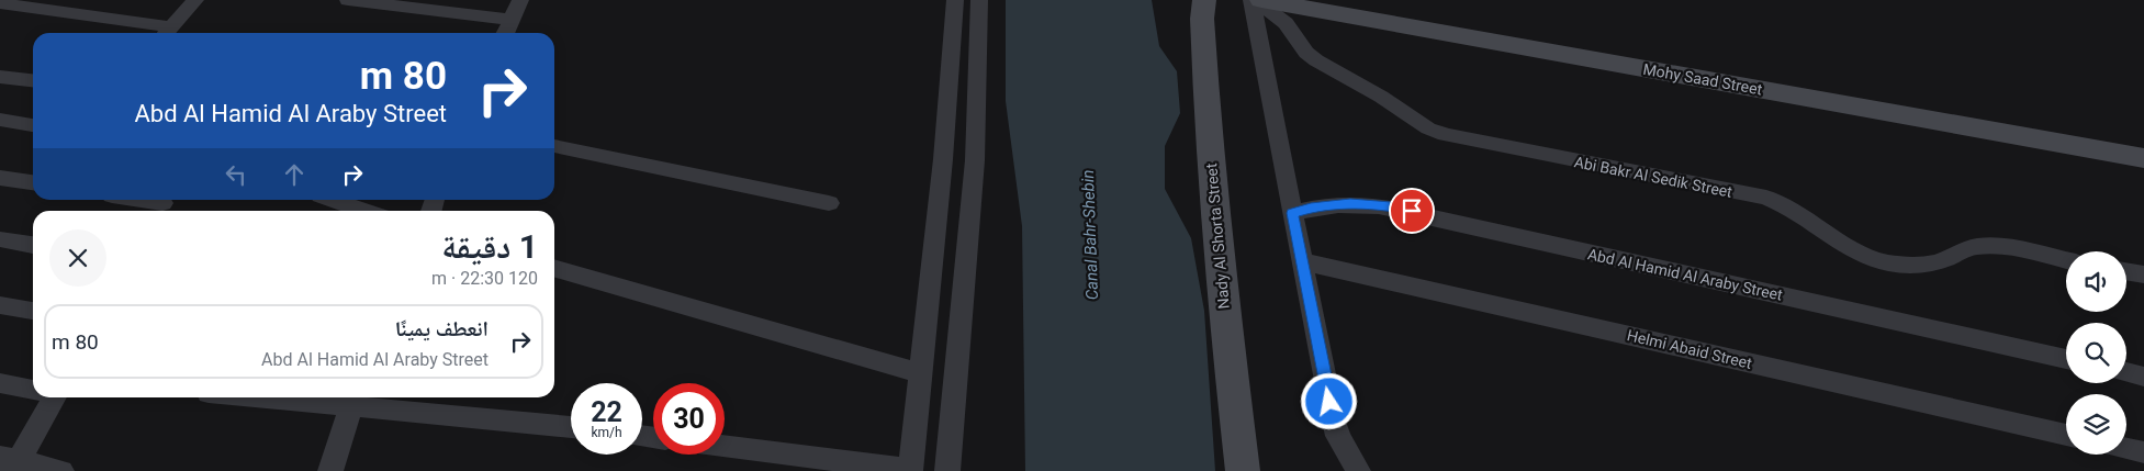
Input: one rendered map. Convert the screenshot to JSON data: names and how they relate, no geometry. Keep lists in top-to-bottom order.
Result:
{
  "streets": {
    "street": [
      "Mohy Saad Street",
      "Abi Bakr Al Sedik Street",
      "Nady Al Shorta Street",
      "Abd Al Hamid Al Araby Street",
      "Helmi Abaid Street"
    ]
  },
  "water": ["Canal Bahr-Shebin"],
  "page": {
    "turn": ["80 m", "Abd Al Hamid Al Araby Street"],
    "heading": ["1 دقيقة", "120 m · 22:30"],
    "list": [
      {
        "name": "انعطف يمينًا",
        "note": "Abd Al Hamid Al Araby Street",
        "value": "80 m"
      }
    ],
    "speed": "22 km/h",
    "limit": "30"
  }
}
